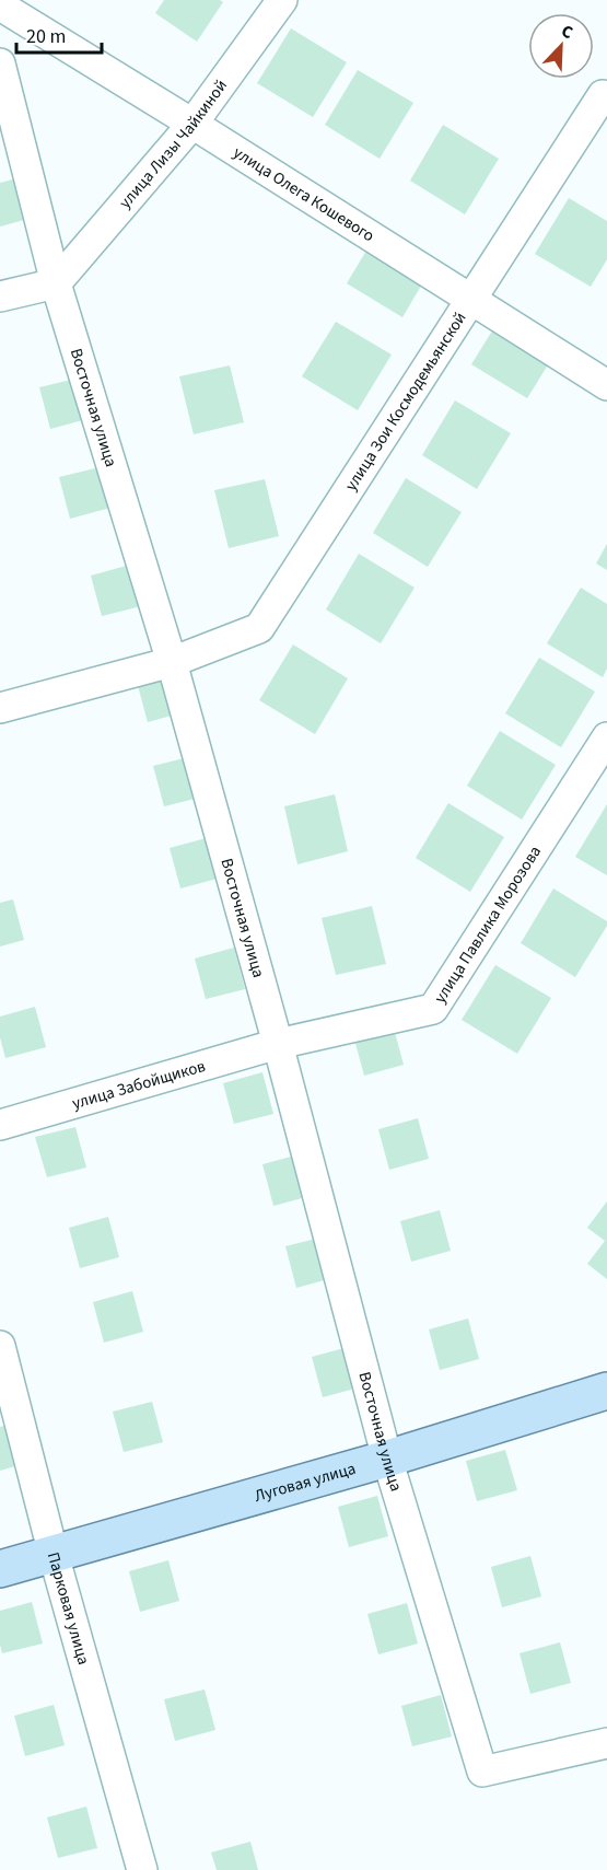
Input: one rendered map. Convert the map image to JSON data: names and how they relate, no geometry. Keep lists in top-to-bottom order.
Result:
{
  "streets": {
    "main road": ["Луговая улица"],
    "street": [
      "улица Лизы Чайкиной",
      "улица Олега Кошевого",
      "улица Зои Космодемьянской",
      "Восточная улица",
      "улица Павлика Морозова",
      "улица Забойщиков",
      "Парковая улица"
    ]
  },
  "crossings": [
    ["улица Лизы Чайкиной", "улица Олега Кошевого"],
    ["улица Лизы Чайкиной", "Восточная улица"],
    ["улица Олега Кошевого", "улица Зои Космодемьянской"],
    ["улица Зои Космодемьянской", "Восточная улица"],
    ["Восточная улица", "улица Павлика Морозова"],
    ["Восточная улица", "улица Забойщиков"],
    ["Восточная улица", "Луговая улица"],
    ["улица Павлика Морозова", "улица Забойщиков"],
    ["Луговая улица", "Парковая улица"]
  ],
  "scale_bar": "20 m",
  "north": "top right"
}
